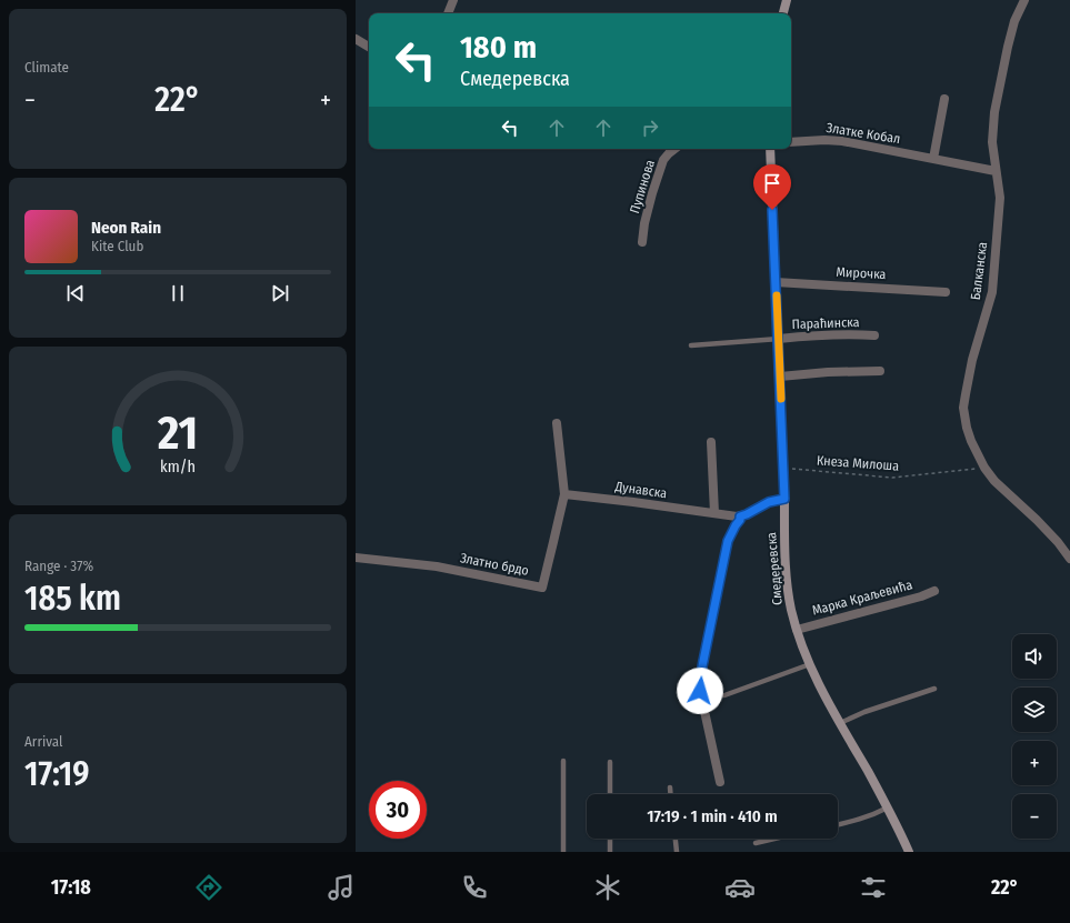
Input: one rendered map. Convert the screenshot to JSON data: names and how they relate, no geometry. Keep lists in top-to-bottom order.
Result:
{
  "streets": {
    "main road": ["Смедеревска"],
    "street": [
      "Златке Кобал",
      "Пупинова",
      "Балканска",
      "Мирочка",
      "Параћинска",
      "Дунавска",
      "Златно брдо",
      "Марка Краљевића"
    ],
    "path": ["Кнеза Милоша"]
  },
  "crossings": [
    ["Златке Кобал", "Балканска"],
    ["Балканска", "Кнеза Милоша"],
    ["Мирочка", "Смедеревска"],
    ["Параћинска", "Смедеревска"],
    ["Кнеза Милоша", "Смедеревска"],
    ["Дунавска", "Златно брдо"],
    ["Смедеревска", "Марка Краљевића"]
  ],
  "page": {
    "tile": [
      "Climate",
      ["Range · 37%", "185 km"],
      ["Arrival", "17:19"]
    ],
    "turn": ["180 m", "Смедеревска"],
    "heat": ["−", "22°", "+"],
    "song": ["Neon Rain", "Kite Club"],
    "map_buttons": ["+", "−"],
    "limit": "30",
    "trip": "17:19 · 1 min · 410 m",
    "tabs": ["17:18", "22°"],
    "gauge": ["21", "km/h"]
  }
}
